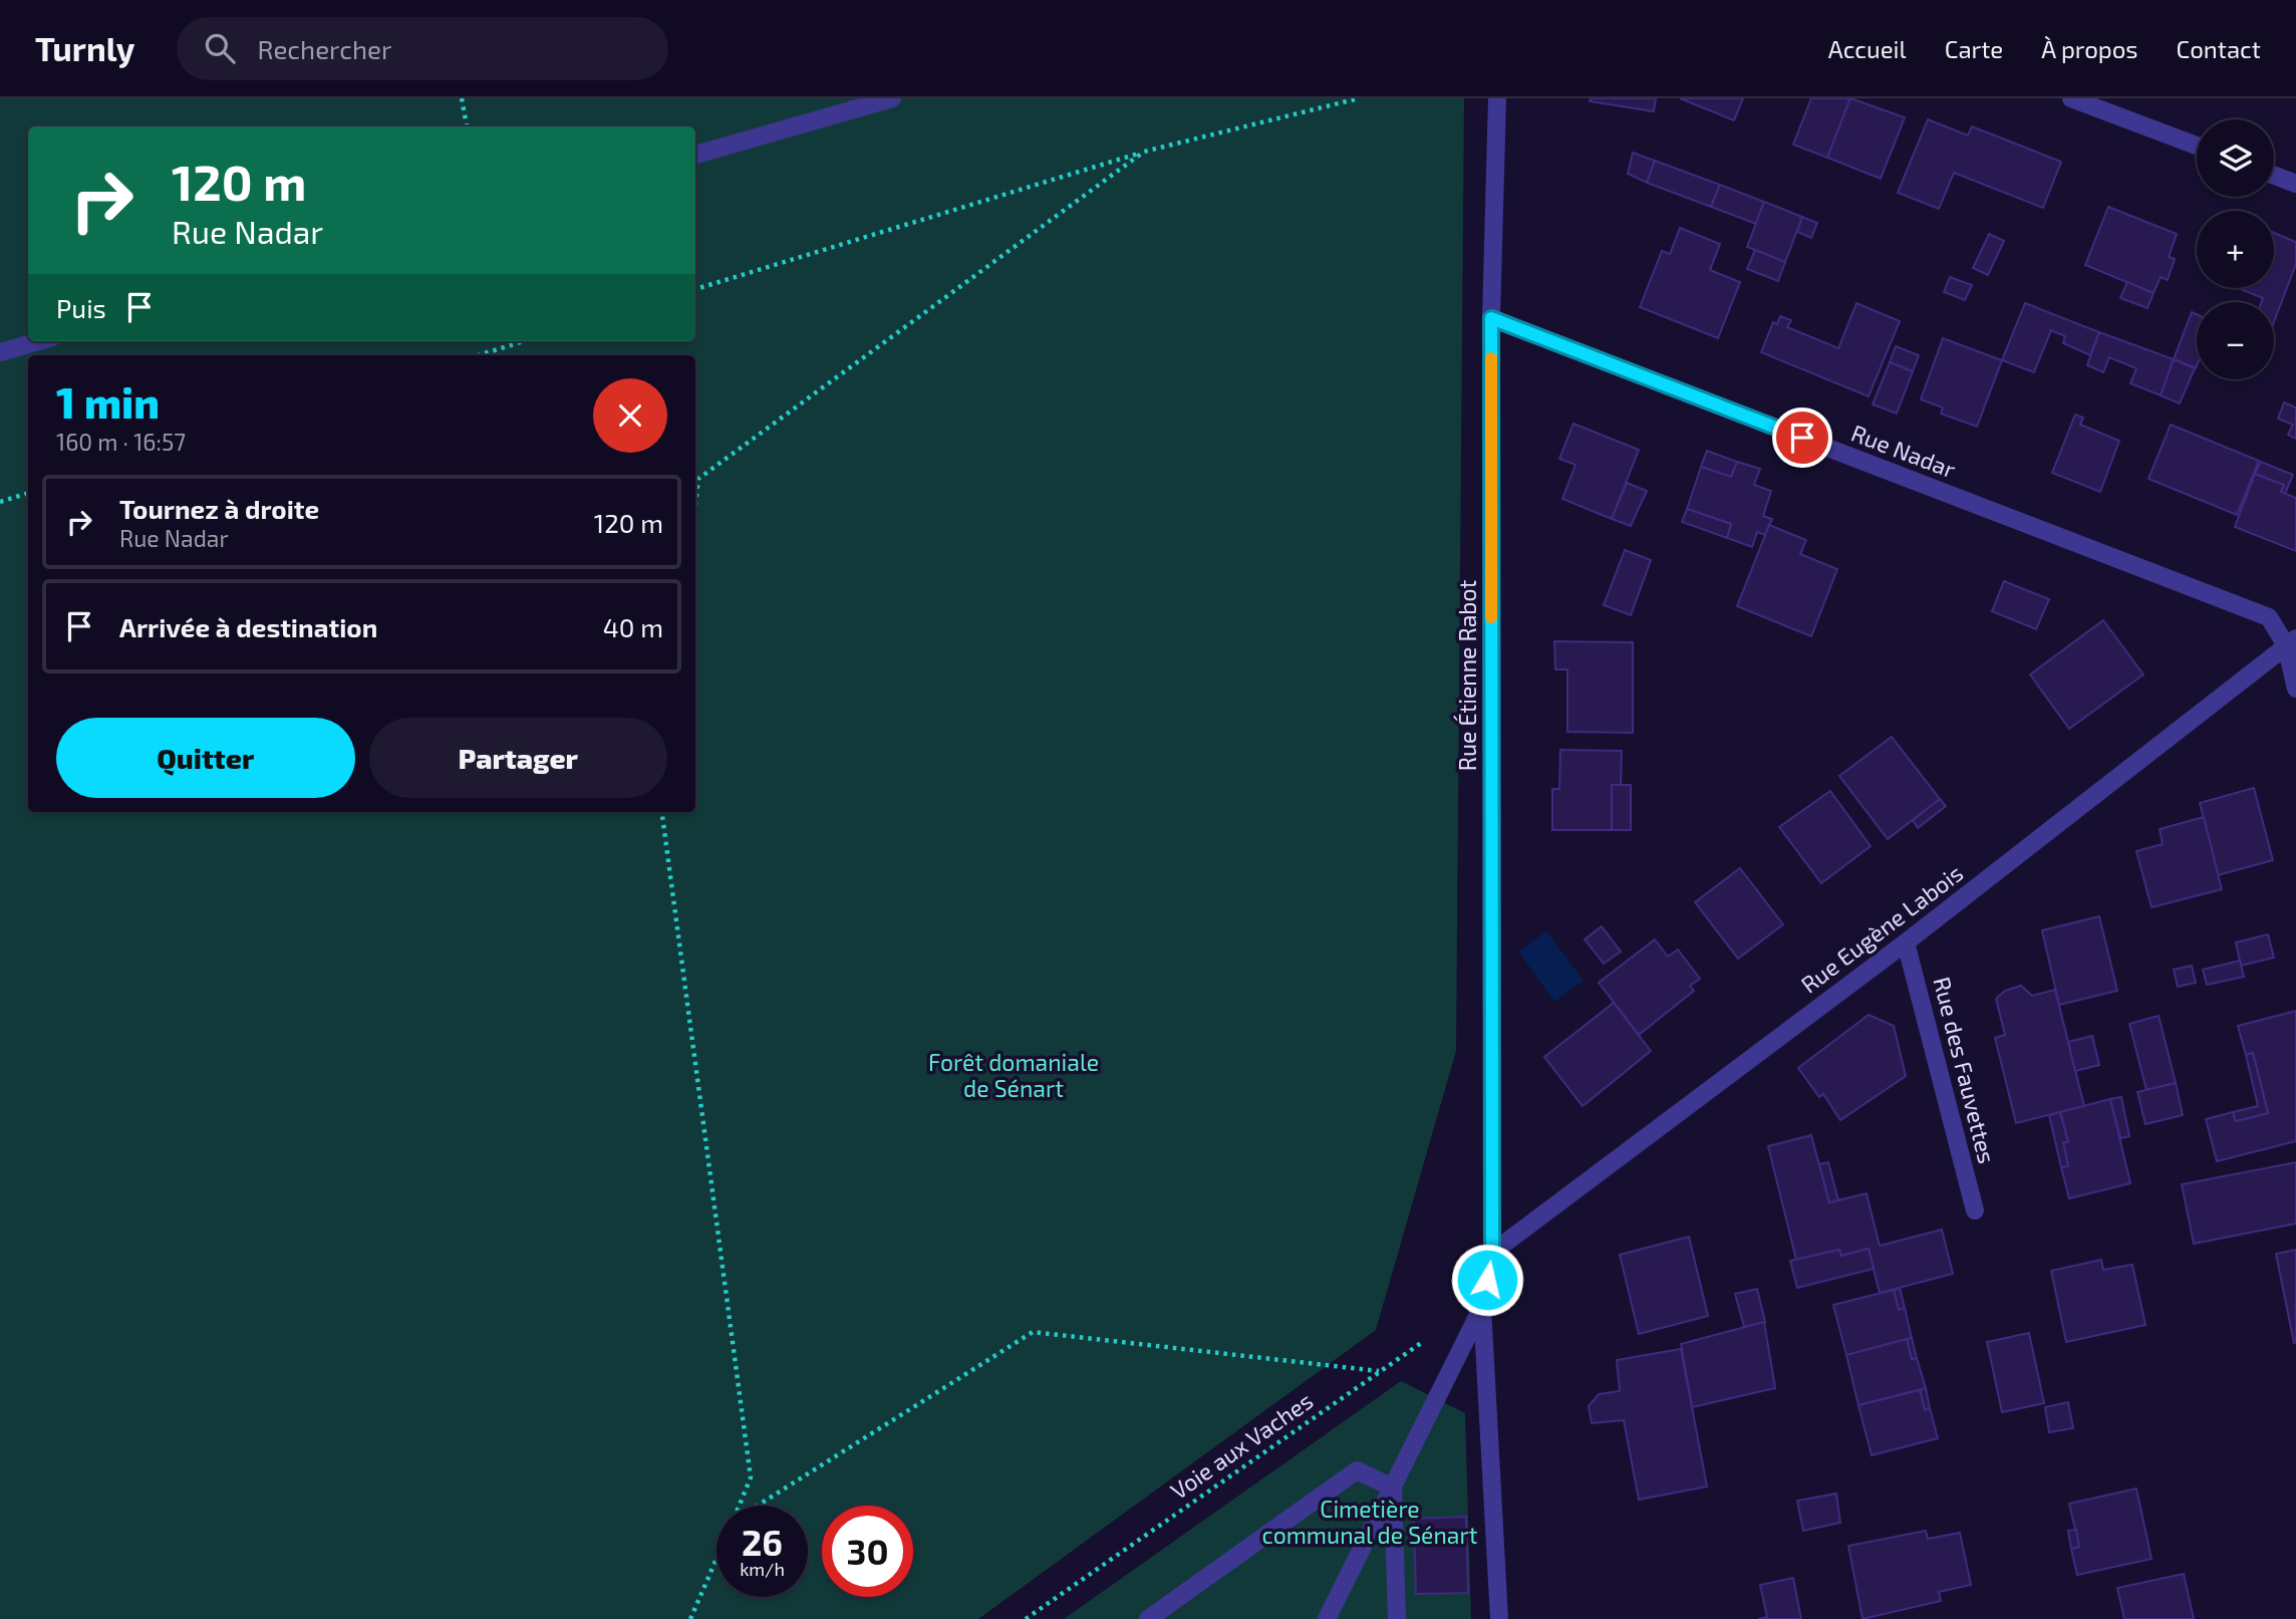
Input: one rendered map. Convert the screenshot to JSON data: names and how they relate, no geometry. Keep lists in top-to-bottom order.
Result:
{
  "streets": {
    "street": [
      "Rue Nadar",
      "Rue Étienne Rabot",
      "Rue Eugène Labois",
      "Rue des Fauvettes"
    ],
    "path": ["Voie aux Vaches"]
  },
  "crossings": [
    ["Rue Nadar", "Rue Étienne Rabot"],
    ["Rue Nadar", "Rue Eugène Labois"],
    ["Rue Étienne Rabot", "Rue Eugène Labois"],
    ["Rue Eugène Labois", "Rue des Fauvettes"]
  ],
  "parks": ["Forêt domaniale de Sénart", "Cimetière communal de Sénart"],
  "page": {
    "header": "Turnly",
    "search": "Rechercher",
    "nav": [
      "Accueil",
      "Carte",
      "À propos",
      "Contact"
    ],
    "map_buttons": ["+", "−"],
    "turn": ["120 m", "Rue Nadar"],
    "then": "Puis",
    "heading": ["1 min", "160 m · 16:57"],
    "list": [
      {
        "name": "Tournez à droite",
        "note": "Rue Nadar",
        "value": "120 m"
      },
      {
        "name": "Arrivée à destination",
        "value": "40 m"
      }
    ],
    "buttons": ["Quitter", "Partager"],
    "speed": "26 km/h",
    "limit": "30"
  }
}
